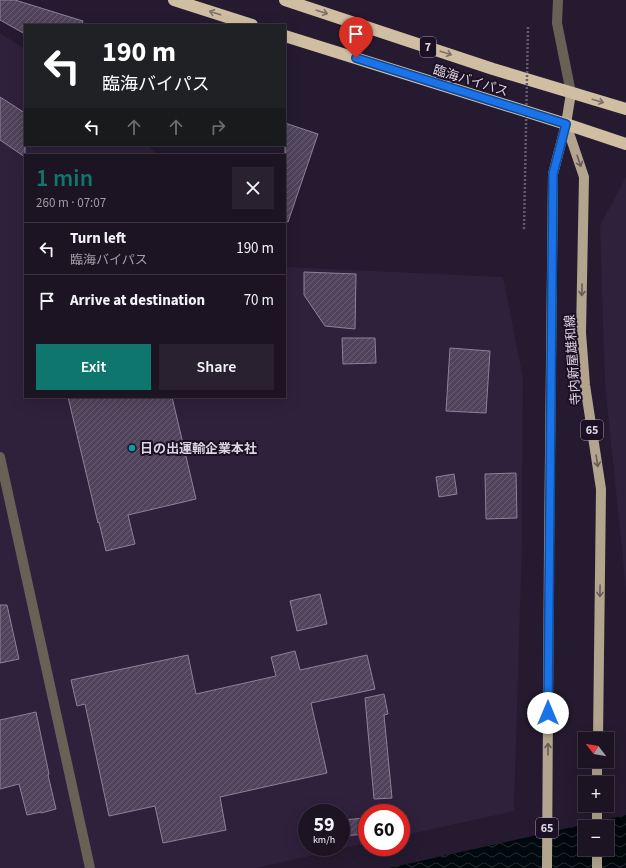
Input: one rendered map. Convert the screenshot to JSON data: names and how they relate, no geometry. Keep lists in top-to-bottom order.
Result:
{
  "streets": {
    "highway": ["7", "臨海バイパス"],
    "main road": ["寺内新屋雄和線", "65"]
  },
  "crossings": [
    ["臨海バイパス", "寺内新屋雄和線"]
  ],
  "places": ["日の出運輸企業本社"],
  "north": "top left",
  "page": {
    "turn": ["190 m", "臨海バイパス"],
    "heading": ["1 min", "260 m · 07:07"],
    "list": [
      {
        "name": "Turn left",
        "note": "臨海バイパス",
        "value": "190 m"
      },
      {
        "name": "Arrive at destination",
        "value": "70 m"
      }
    ],
    "buttons": ["Exit", "Share"],
    "map_buttons": ["+", "−"],
    "speed": "59 km/h",
    "limit": "60"
  }
}
